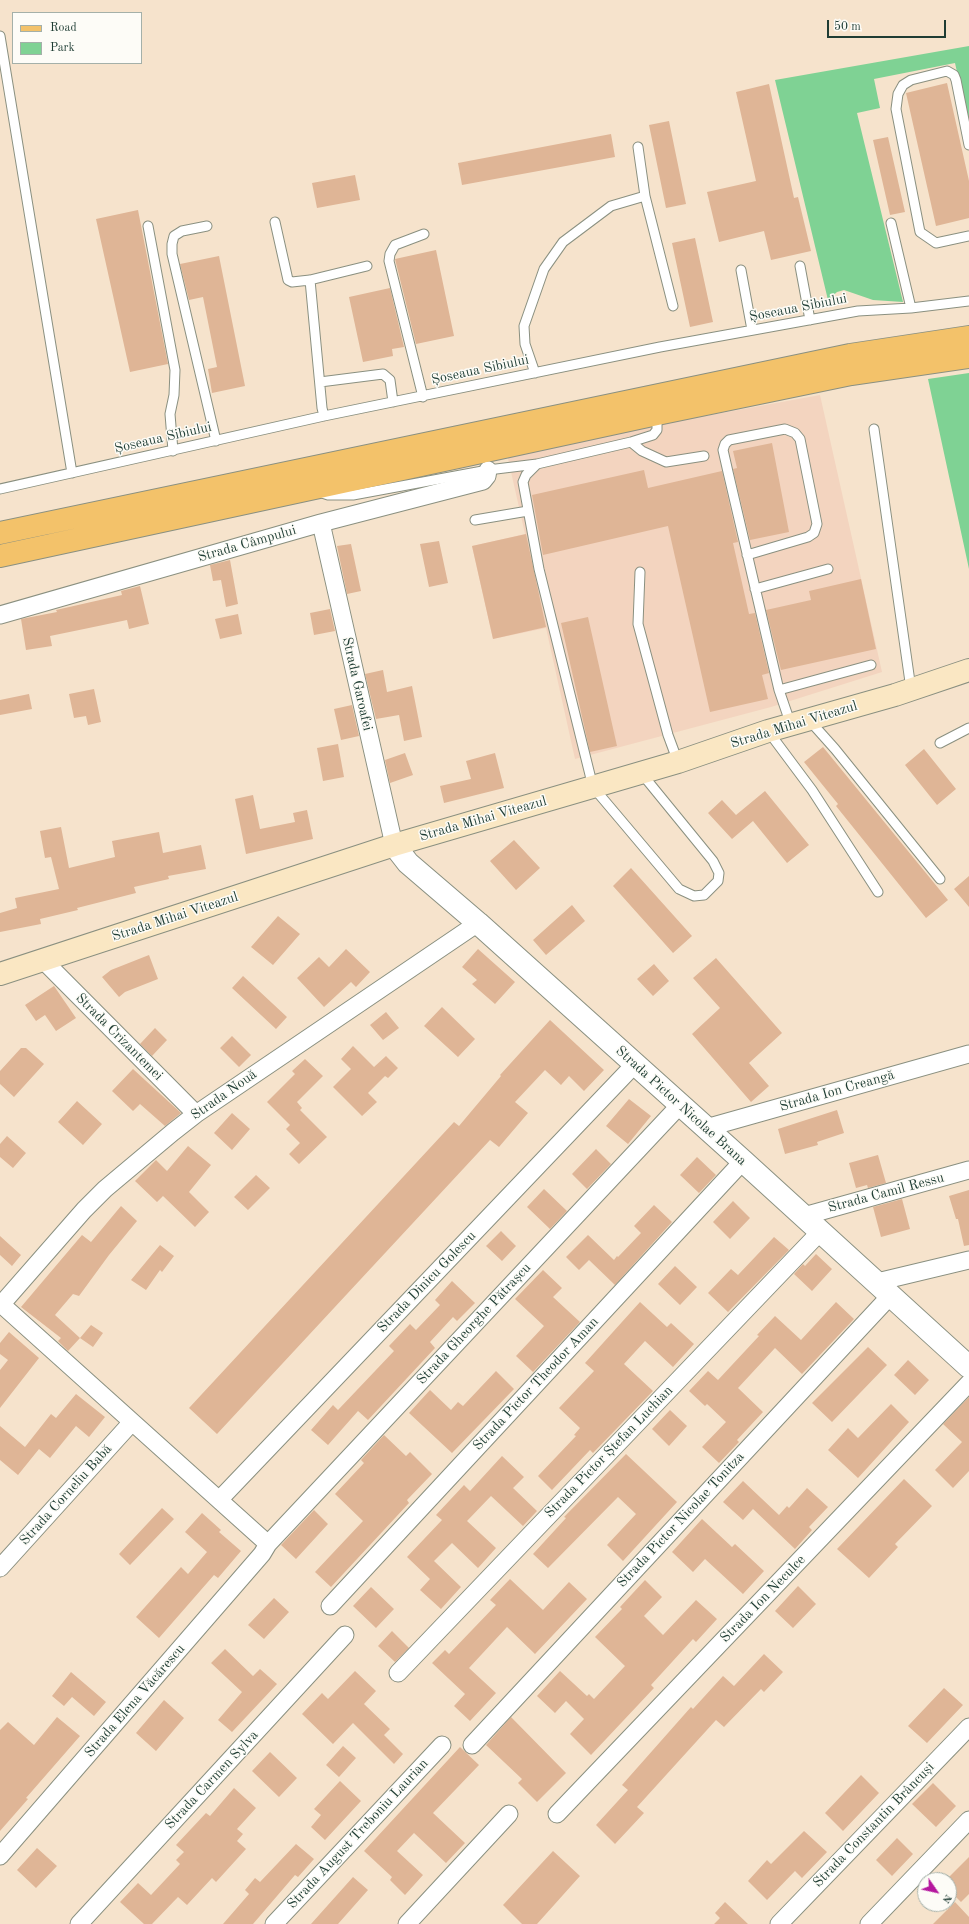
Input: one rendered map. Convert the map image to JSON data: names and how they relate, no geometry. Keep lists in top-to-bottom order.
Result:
{
  "streets": {
    "main road": ["Strada Mihai Viteazul"],
    "street": [
      "Strada Câmpului",
      "Strada Garoafei",
      "Strada Crizantemei",
      "Strada Ion Creangă",
      "Strada Nouă",
      "Strada Pictor Nicolae Brana",
      "Strada Camil Ressu",
      "Strada Dinicu Golescu",
      "Strada Gheorghe Pătrașcu",
      "Strada Pictor Theodor Aman",
      "Strada Pictor Ștefan Luchian",
      "Strada Corneliu Babă",
      "Strada Pictor Nicolae Tonitza",
      "Strada Ion Neculce",
      "Strada Elena Văcărescu",
      "Strada Carmen Sylva",
      "Strada Constantin Brâncuși",
      "Strada August Treboniu Laurian"
    ],
    "lane": ["Șoseaua Sibiului"]
  },
  "crossings": [
    ["Strada Câmpului", "Strada Garoafei"],
    ["Strada Garoafei", "Strada Mihai Viteazul"],
    ["Strada Garoafei", "Strada Pictor Nicolae Brana"],
    ["Strada Mihai Viteazul", "Strada Crizantemei"],
    ["Strada Mihai Viteazul", "Strada Pictor Nicolae Brana"],
    ["Strada Crizantemei", "Strada Nouă"],
    ["Strada Ion Creangă", "Strada Pictor Nicolae Brana"],
    ["Strada Nouă", "Strada Pictor Nicolae Brana"],
    ["Strada Pictor Nicolae Brana", "Strada Camil Ressu"],
    ["Strada Pictor Nicolae Brana", "Strada Dinicu Golescu"],
    ["Strada Pictor Nicolae Brana", "Strada Gheorghe Pătrașcu"],
    ["Strada Pictor Nicolae Brana", "Strada Pictor Theodor Aman"],
    ["Strada Pictor Nicolae Brana", "Strada Pictor Ștefan Luchian"],
    ["Strada Pictor Nicolae Brana", "Strada Pictor Nicolae Tonitza"],
    ["Strada Pictor Nicolae Brana", "Strada Ion Neculce"],
    ["Strada Gheorghe Pătrașcu", "Strada Elena Văcărescu"]
  ],
  "legend": ["Road", "Park"],
  "scale_bar": "50 m",
  "north": "bottom right"
}
